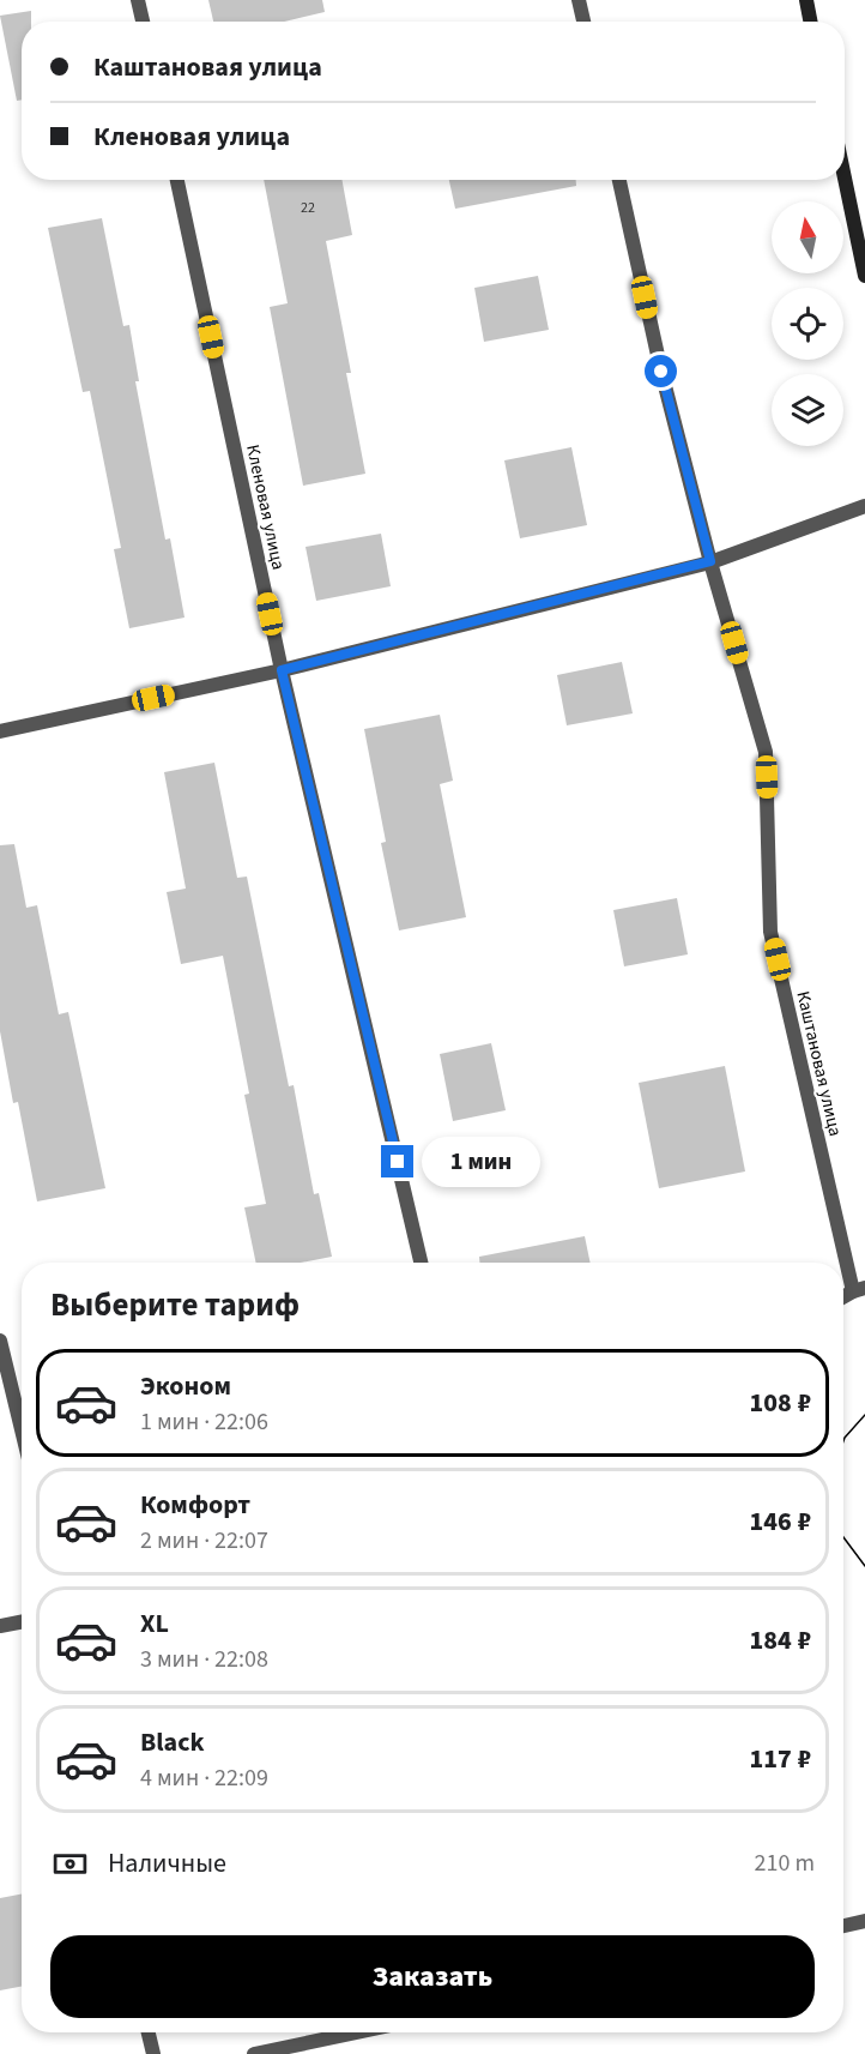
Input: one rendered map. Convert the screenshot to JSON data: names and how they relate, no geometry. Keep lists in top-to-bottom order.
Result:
{
  "streets": {
    "street": ["Кленовая улица", "Каштановая улица"]
  },
  "house_numbers": ["22"],
  "north": "top",
  "page": {
    "banner": ["Каштановая улица", "Кленовая улица"],
    "bubble": "1 мин",
    "heading": "Выберите тариф",
    "list": [
      {
        "name": "Эконом",
        "note": "1 мин · 22:06",
        "value": "108 ₽"
      },
      {
        "name": "Комфорт",
        "note": "2 мин · 22:07",
        "value": "146 ₽"
      },
      {
        "name": "XL",
        "note": "3 мин · 22:08",
        "value": "184 ₽"
      },
      {
        "name": "Black",
        "note": "4 мин · 22:09",
        "value": "117 ₽"
      }
    ],
    "pay": ["Наличные", "210 m"],
    "buttons": "Заказать"
  }
}
